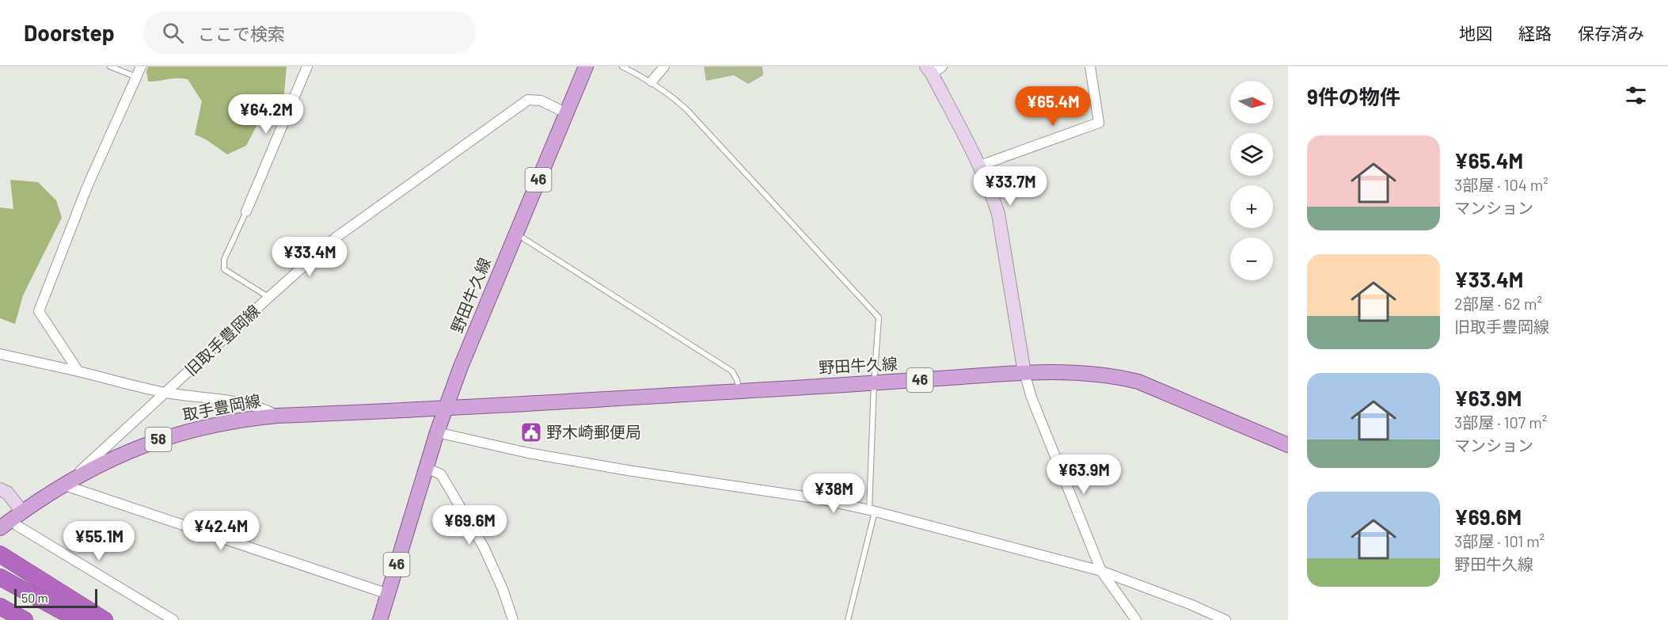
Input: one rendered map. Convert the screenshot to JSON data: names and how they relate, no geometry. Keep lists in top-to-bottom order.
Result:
{
  "streets": {
    "main road": [
      "46",
      "野田牛久線",
      "取手豊岡線",
      "58"
    ],
    "street": ["旧取手豊岡線"]
  },
  "crossings": [
    ["野田牛久線", "旧取手豊岡線"],
    ["野田牛久線", "取手豊岡線"],
    ["旧取手豊岡線", "取手豊岡線"]
  ],
  "places": {
    "public building": ["野木崎郵便局"]
  },
  "scale_bar": "50 m",
  "north": "right",
  "page": {
    "header": "Doorstep",
    "search": "ここで検索",
    "nav": ["地図", "経路", "保存済み"],
    "heading": "9件の物件",
    "map_buttons": ["+", "−"],
    "price": [
      "¥65.4M",
      "¥64.2M",
      "¥33.7M",
      "¥33.4M",
      "¥63.9M",
      "¥38M",
      "¥69.6M",
      "¥42.4M",
      "¥55.1M"
    ],
    "list": [
      {
        "name": "¥65.4M",
        "note": "3部屋 · 104 m² · マンション"
      },
      {
        "name": "¥33.4M",
        "note": "2部屋 · 62 m² · 旧取手豊岡線"
      },
      {
        "name": "¥63.9M",
        "note": "3部屋 · 107 m² · マンション"
      },
      {
        "name": "¥69.6M",
        "note": "3部屋 · 101 m² · 野田牛久線"
      }
    ],
    "scale": "50 m"
  }
}
